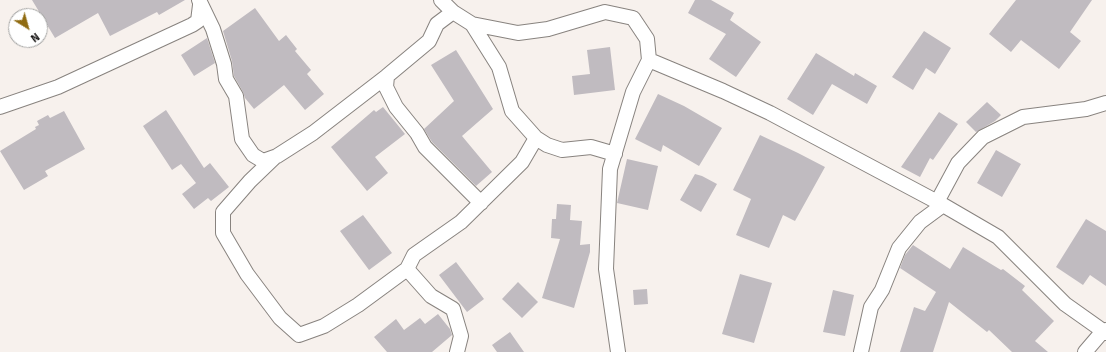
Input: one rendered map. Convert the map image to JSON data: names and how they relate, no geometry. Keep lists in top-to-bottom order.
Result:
{
  "north": "bottom right"
}
